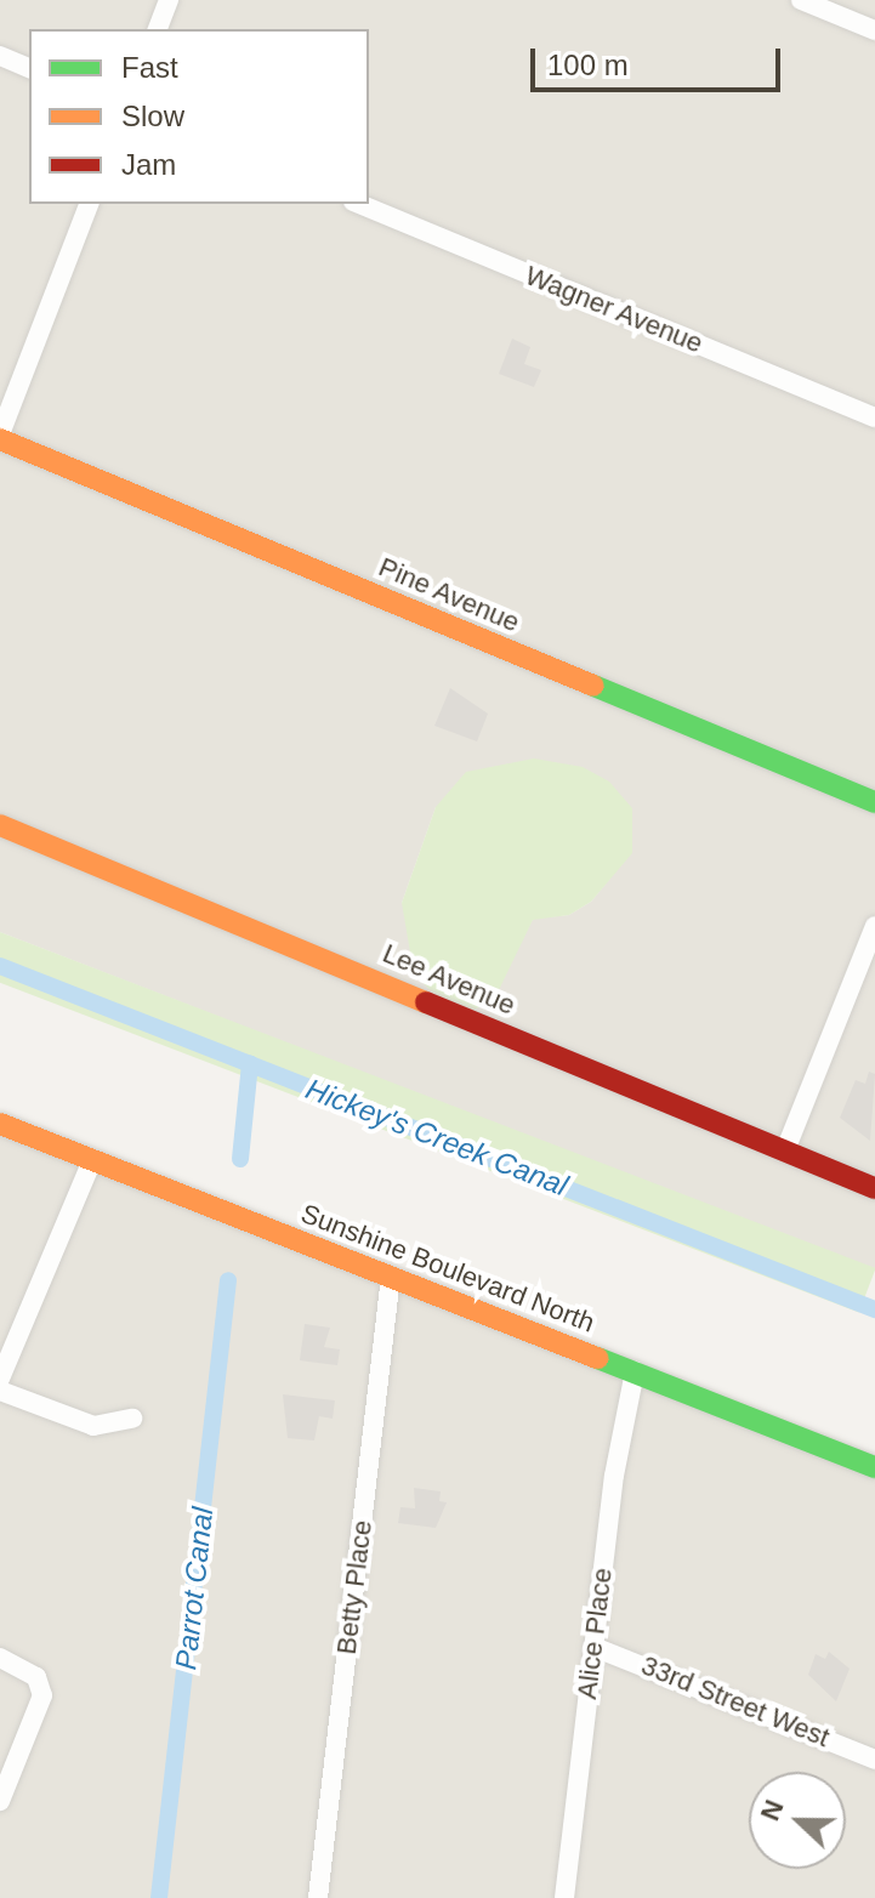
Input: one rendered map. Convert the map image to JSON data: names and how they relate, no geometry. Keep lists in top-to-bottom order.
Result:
{
  "streets": {
    "street": [
      "Wagner Avenue",
      "Pine Avenue",
      "Lee Avenue",
      "Sunshine Boulevard North",
      "Betty Place",
      "Alice Place",
      "33rd Street West"
    ]
  },
  "crossings": [
    ["Sunshine Boulevard North", "Betty Place"],
    ["Sunshine Boulevard North", "Alice Place"],
    ["Alice Place", "33rd Street West"]
  ],
  "water": ["Hickey's Creek Canal", "Parrot Canal"],
  "legend": ["Fast", "Slow", "Jam"],
  "scale_bar": "100 m",
  "north": "left"
}
